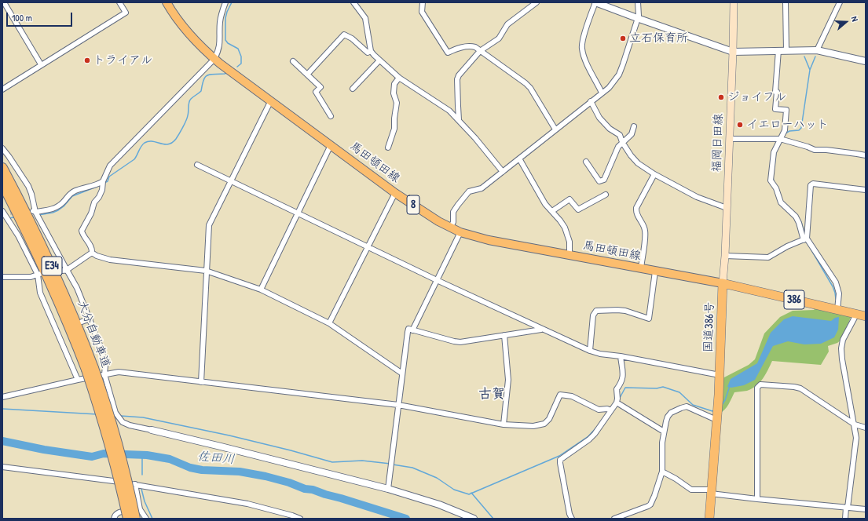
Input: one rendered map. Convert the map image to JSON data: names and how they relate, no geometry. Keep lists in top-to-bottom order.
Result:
{
  "streets": {
    "highway": [
      "E34",
      "386",
      "国道386号",
      "大分自動車道"
    ],
    "main road": ["福岡日田線", "馬田頓田線", "8"]
  },
  "crossings": [
    ["福岡日田線", "馬田頓田線"],
    ["福岡日田線", "386"],
    ["福岡日田線", "国道386号"],
    ["馬田頓田線", "386"],
    ["馬田頓田線", "国道386号"],
    ["386", "国道386号"]
  ],
  "districts": ["古賀"],
  "water": ["佐田川"],
  "places": [
    "立石保育所",
    "トライアル",
    "ジョイフル",
    "イエローハット"
  ],
  "scale_bar": "100 m",
  "north": "right"
}
